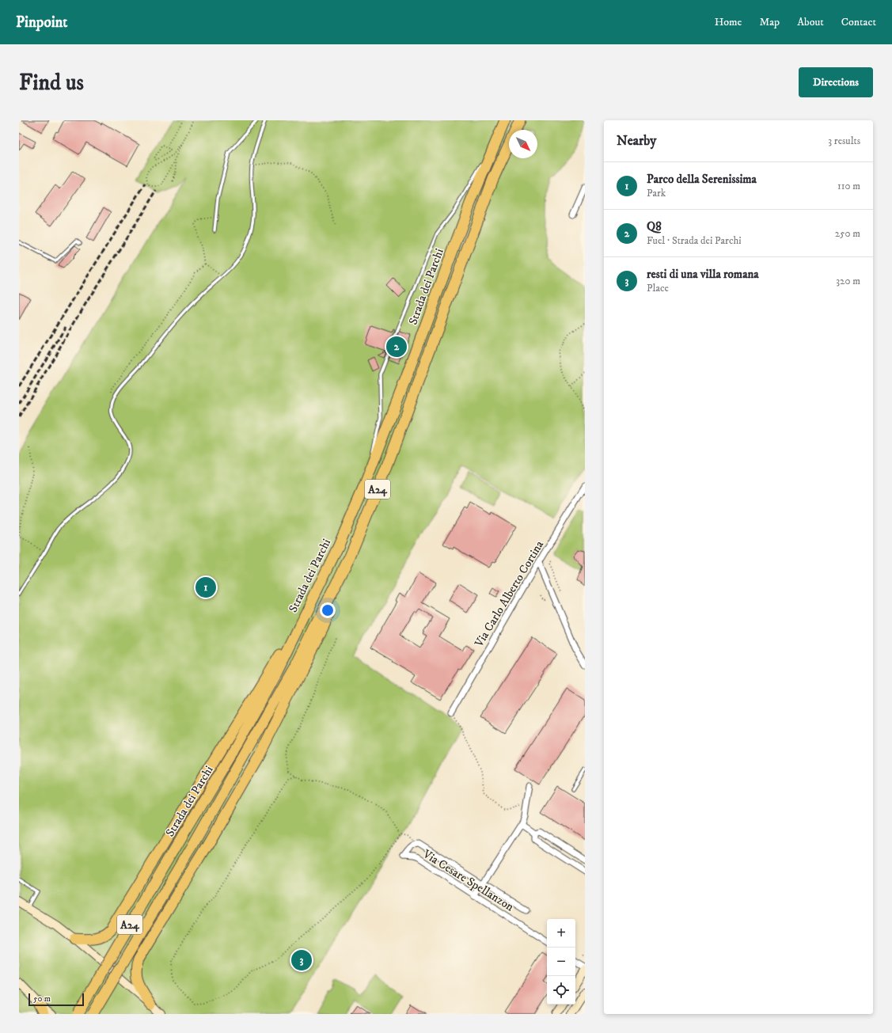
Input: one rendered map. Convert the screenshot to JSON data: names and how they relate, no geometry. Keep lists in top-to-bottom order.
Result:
{
  "streets": {
    "highway": ["Strada dei Parchi", "A24"],
    "street": ["Via Carlo Alberto Cortina", "Via Cesare Spellanzon"]
  },
  "scale_bar": "50 m",
  "north": "bottom right",
  "page": {
    "header": "Pinpoint",
    "nav": [
      "Home",
      "Map",
      "About",
      "Contact"
    ],
    "buttons": "Directions",
    "title": "Find us",
    "heading": ["Nearby", "3 results"],
    "list": [
      {
        "mark": "1",
        "name": "Parco della Serenissima",
        "note": "Park",
        "value": "110 m"
      },
      {
        "mark": "2",
        "name": "Q8",
        "note": "Fuel · Strada dei Parchi",
        "value": "250 m"
      },
      {
        "mark": "3",
        "name": "resti di una villa romana",
        "note": "Place",
        "value": "320 m"
      }
    ],
    "pins": ["2", "1", "3"],
    "map_buttons": ["+", "−"],
    "scale": "50 m"
  }
}
